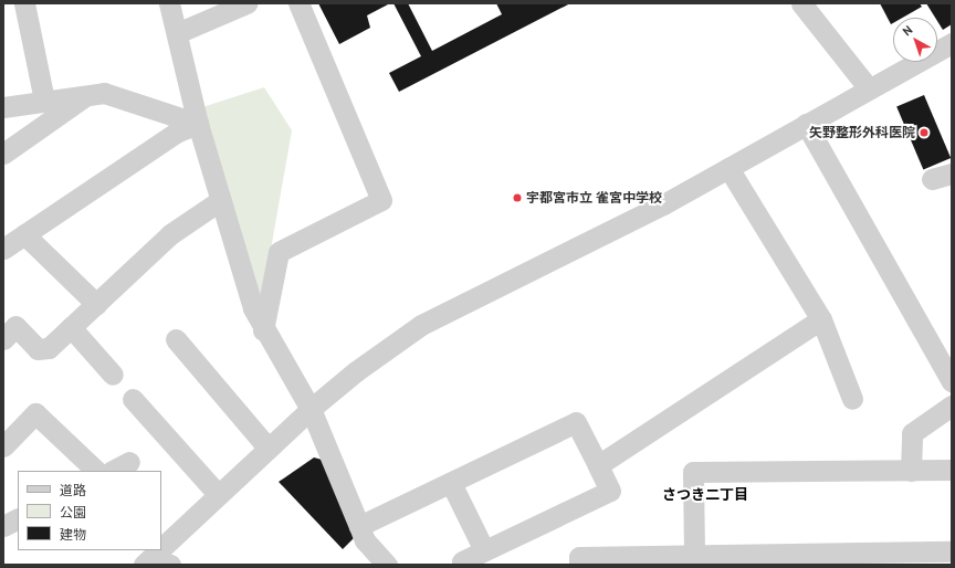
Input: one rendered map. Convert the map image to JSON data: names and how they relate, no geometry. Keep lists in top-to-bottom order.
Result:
{
  "districts": ["さつき二丁目"],
  "places": ["矢野整形外科医院", "宇都宮市立 雀宮中学校"],
  "legend": ["道路", "公園", "建物"],
  "north": "top left"
}
